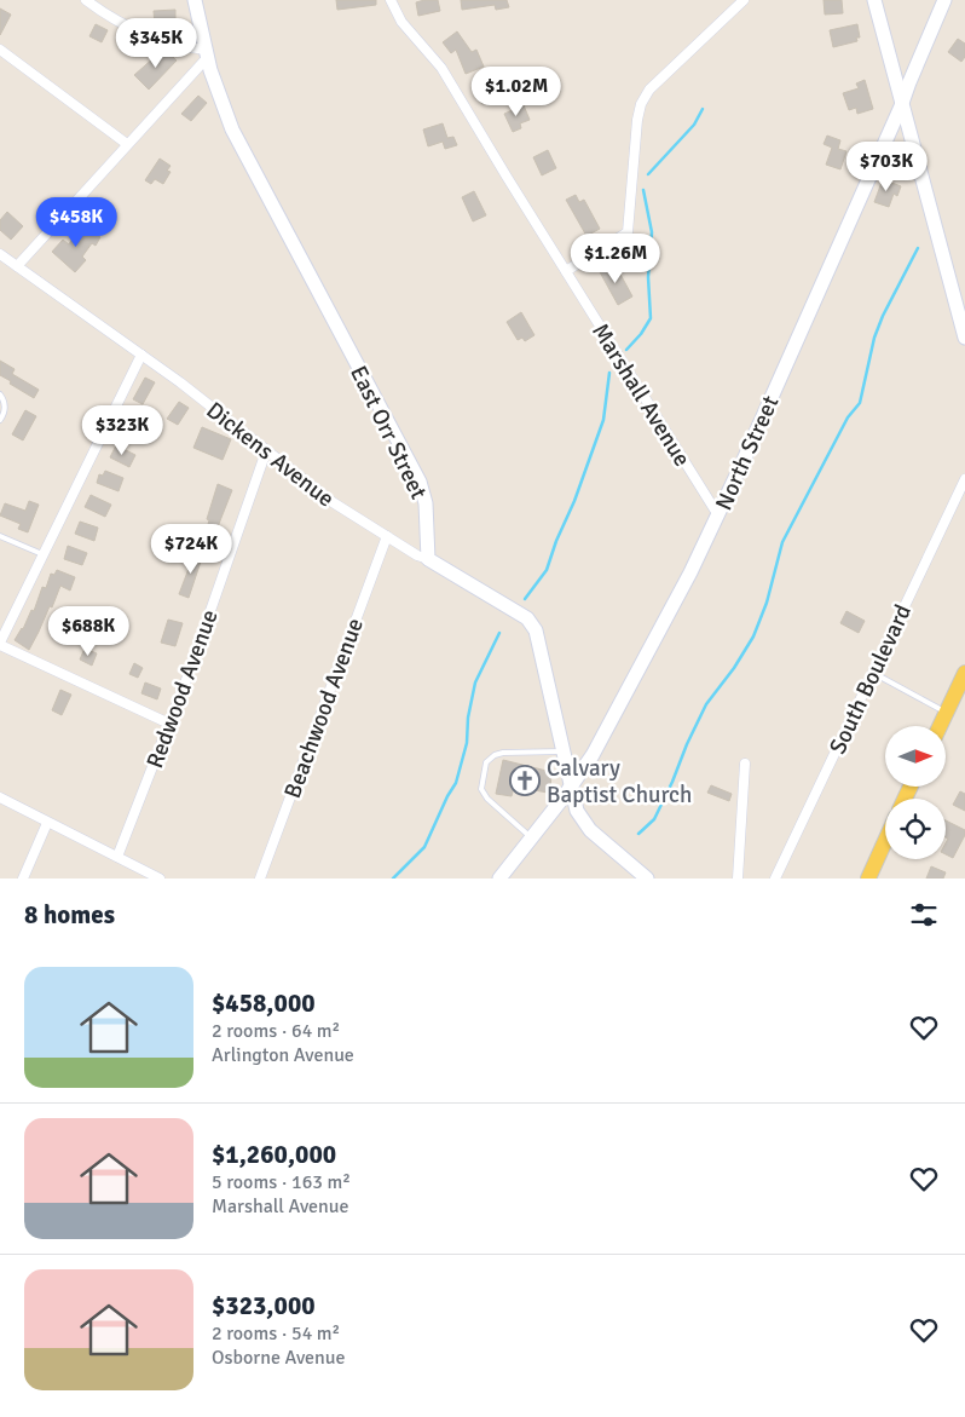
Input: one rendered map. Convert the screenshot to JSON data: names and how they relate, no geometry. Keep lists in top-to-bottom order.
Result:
{
  "streets": {
    "street": [
      "Marshall Avenue",
      "East Orr Street",
      "North Street",
      "Dickens Avenue",
      "South Boulevard",
      "Redwood Avenue",
      "Beachwood Avenue"
    ]
  },
  "crossings": [
    ["Marshall Avenue", "North Street"],
    ["East Orr Street", "Dickens Avenue"],
    ["Dickens Avenue", "Redwood Avenue"],
    ["Dickens Avenue", "Beachwood Avenue"]
  ],
  "places": {
    "church": ["Calvary Baptist Church"]
  },
  "north": "right",
  "page": {
    "price": [
      "$345K",
      "$1.02M",
      "$703K",
      "$458K",
      "$1.26M",
      "$323K",
      "$724K",
      "$688K"
    ],
    "heading": "8 homes",
    "list": [
      {
        "name": "$458,000",
        "note": "2 rooms · 64 m² · Arlington Avenue"
      },
      {
        "name": "$1,260,000",
        "note": "5 rooms · 163 m² · Marshall Avenue"
      },
      {
        "name": "$323,000",
        "note": "2 rooms · 54 m² · Osborne Avenue"
      }
    ]
  }
}
